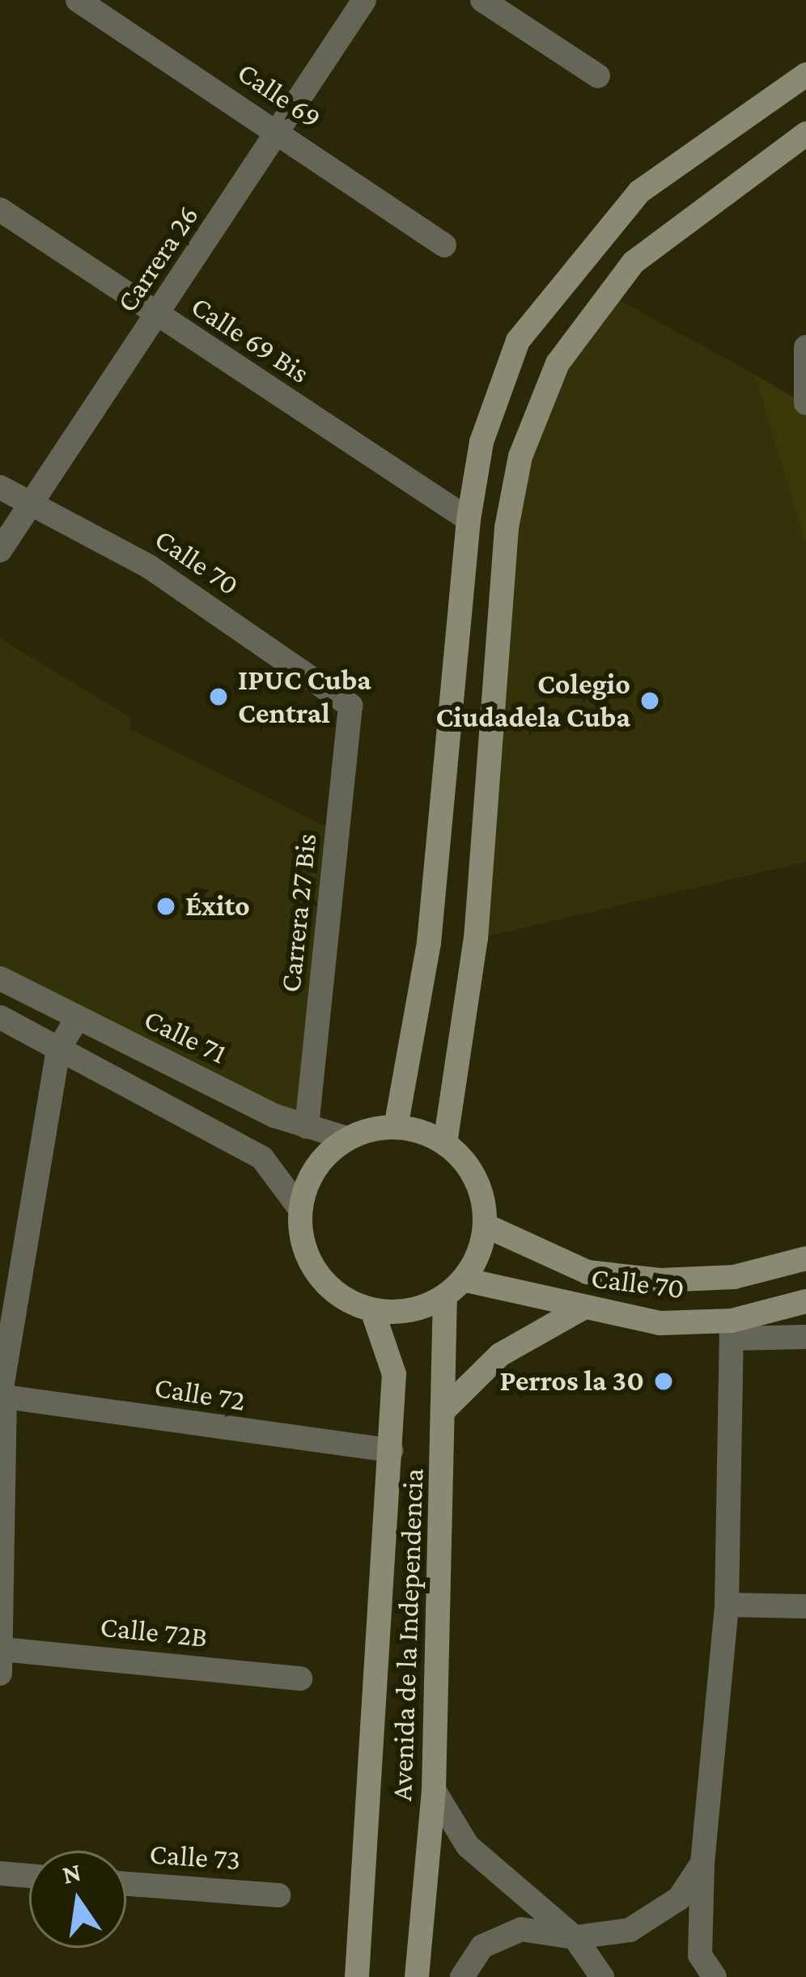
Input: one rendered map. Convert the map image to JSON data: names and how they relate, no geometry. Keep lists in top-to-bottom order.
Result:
{
  "streets": {
    "main road": ["Calle 70", "Avenida de la Independencia"],
    "street": [
      "Calle 69",
      "Carrera 26",
      "Calle 69 Bis",
      "Carrera 27 Bis",
      "Calle 71",
      "Calle 72",
      "Calle 72B",
      "Calle 73"
    ]
  },
  "crossings": [
    ["Calle 69", "Carrera 26"],
    ["Carrera 26", "Calle 69 Bis"],
    ["Carrera 26", "Calle 70"],
    ["Calle 70", "Carrera 27 Bis"],
    ["Calle 70", "Calle 71"],
    ["Calle 70", "Avenida de la Independencia"],
    ["Carrera 27 Bis", "Calle 71"],
    ["Calle 71", "Avenida de la Independencia"],
    ["Calle 72", "Avenida de la Independencia"]
  ],
  "places": [
    "IPUC Cuba Central",
    "Colegio Ciudadela Cuba",
    "Éxito",
    "Perros la 30"
  ],
  "north": "top"
}
